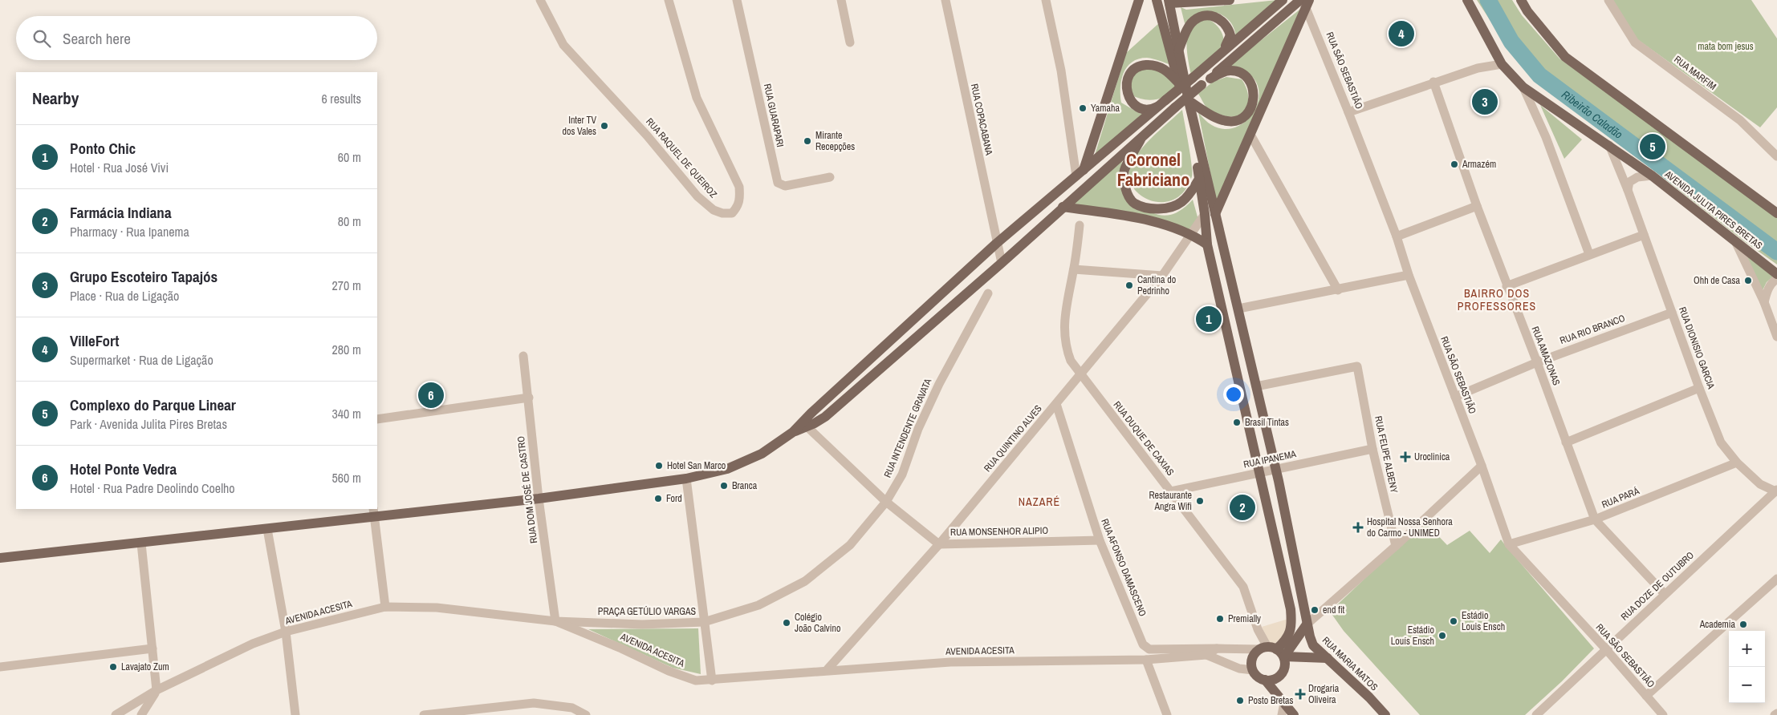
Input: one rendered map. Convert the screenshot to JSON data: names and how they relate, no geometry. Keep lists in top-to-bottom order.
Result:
{
  "streets": {
    "main road": ["AVENIDA JULITA PIRES BRETAS", "RUA MARIA MATOS"],
    "street": [
      "RUA SÃO SEBASTIÃO",
      "RUA MARFIM",
      "RUA GUARAPARI",
      "RUA COPACABANA",
      "RUA RAQUEL DE QUEIROZ",
      "RUA RIO BRANCO",
      "RUA DIONISIO GARCIA",
      "RUA AMAZONAS",
      "RUA INTENDENTE GRAVATA",
      "RUA QUINTINO ALVES",
      "RUA DUQUE DE CAXIAS",
      "RUA FELIPE ALBENY",
      "RUA IPANEMA",
      "RUA DOM JOSÉ DE CASTRO",
      "RUA PARÁ",
      "RUA MONSENHOR ALIPIO",
      "RUA AFONSO DAMASCENO",
      "RUA DOZE DE OUTUBRO",
      "PRAÇA GETÚLIO VARGAS",
      "AVENIDA ACESITA"
    ]
  },
  "crossings": [
    ["RUA SÃO SEBASTIÃO", "RUA RIO BRANCO"],
    ["RUA SÃO SEBASTIÃO", "RUA PARÁ"],
    ["RUA SÃO SEBASTIÃO", "RUA DOZE DE OUTUBRO"],
    ["AVENIDA JULITA PIRES BRETAS", "RUA DIONISIO GARCIA"],
    ["RUA RIO BRANCO", "RUA DIONISIO GARCIA"],
    ["RUA RIO BRANCO", "RUA AMAZONAS"],
    ["RUA DIONISIO GARCIA", "RUA PARÁ"],
    ["RUA DIONISIO GARCIA", "RUA DOZE DE OUTUBRO"],
    ["RUA AMAZONAS", "RUA PARÁ"],
    ["RUA AMAZONAS", "RUA DOZE DE OUTUBRO"],
    ["RUA INTENDENTE GRAVATA", "RUA MONSENHOR ALIPIO"],
    ["RUA INTENDENTE GRAVATA", "PRAÇA GETÚLIO VARGAS"],
    ["RUA QUINTINO ALVES", "RUA DUQUE DE CAXIAS"],
    ["RUA QUINTINO ALVES", "RUA MONSENHOR ALIPIO"],
    ["RUA QUINTINO ALVES", "RUA AFONSO DAMASCENO"],
    ["RUA QUINTINO ALVES", "AVENIDA ACESITA"],
    ["RUA DUQUE DE CAXIAS", "RUA IPANEMA"],
    ["RUA DUQUE DE CAXIAS", "AVENIDA ACESITA"],
    ["RUA FELIPE ALBENY", "RUA IPANEMA"],
    ["RUA FELIPE ALBENY", "RUA MARIA MATOS"],
    ["RUA IPANEMA", "RUA MARIA MATOS"],
    ["RUA DOM JOSÉ DE CASTRO", "PRAÇA GETÚLIO VARGAS"],
    ["RUA DOM JOSÉ DE CASTRO", "AVENIDA ACESITA"],
    ["RUA MONSENHOR ALIPIO", "RUA AFONSO DAMASCENO"],
    ["RUA AFONSO DAMASCENO", "AVENIDA ACESITA"],
    ["PRAÇA GETÚLIO VARGAS", "AVENIDA ACESITA"]
  ],
  "districts": ["Coronel Fabriciano", "BAIRRO DOS PROFESSORES", "NAZARÉ"],
  "water": ["Ribeirão Caladão"],
  "parks": ["mata bom jesus"],
  "places": {
    "other": [
      "Yamaha",
      "Inter TV dos Vales",
      "Mirante Recepções",
      "Armazém",
      "Ohh de Casa",
      "Cantina do Pedrinho",
      "Brasil Tintas",
      "Hotel San Marco",
      "Branca",
      "Ford",
      "Restaurante Angra Wifi",
      "end fit",
      "Premially",
      "Estádio Louis Ensch",
      "Colégio João Calvino",
      "Academia",
      "Estádio Louís Ensch",
      "Lavajato Zum",
      "Posto Bretas"
    ],
    "health": ["Uroclinica", "Hospital Nossa Senhora do Carmo - UNIMED", "Drogaria Oliveira"]
  },
  "page": {
    "search": "Search here",
    "pins": [
      "4",
      "3",
      "5",
      "1",
      "6",
      "2"
    ],
    "heading": ["Nearby", "6 results"],
    "list": [
      {
        "mark": "1",
        "name": "Ponto Chic",
        "note": "Hotel · Rua José Vivi",
        "value": "60 m"
      },
      {
        "mark": "2",
        "name": "Farmácia Indiana",
        "note": "Pharmacy · Rua Ipanema",
        "value": "80 m"
      },
      {
        "mark": "3",
        "name": "Grupo Escoteiro Tapajós",
        "note": "Place · Rua de Ligação",
        "value": "270 m"
      },
      {
        "mark": "4",
        "name": "VilleFort",
        "note": "Supermarket · Rua de Ligação",
        "value": "280 m"
      },
      {
        "mark": "5",
        "name": "Complexo do Parque Linear",
        "note": "Park · Avenida Julita Pires Bretas",
        "value": "340 m"
      },
      {
        "mark": "6",
        "name": "Hotel Ponte Vedra",
        "note": "Hotel · Rua Padre Deolindo Coelho",
        "value": "560 m"
      }
    ],
    "map_buttons": ["+", "−"]
  }
}
